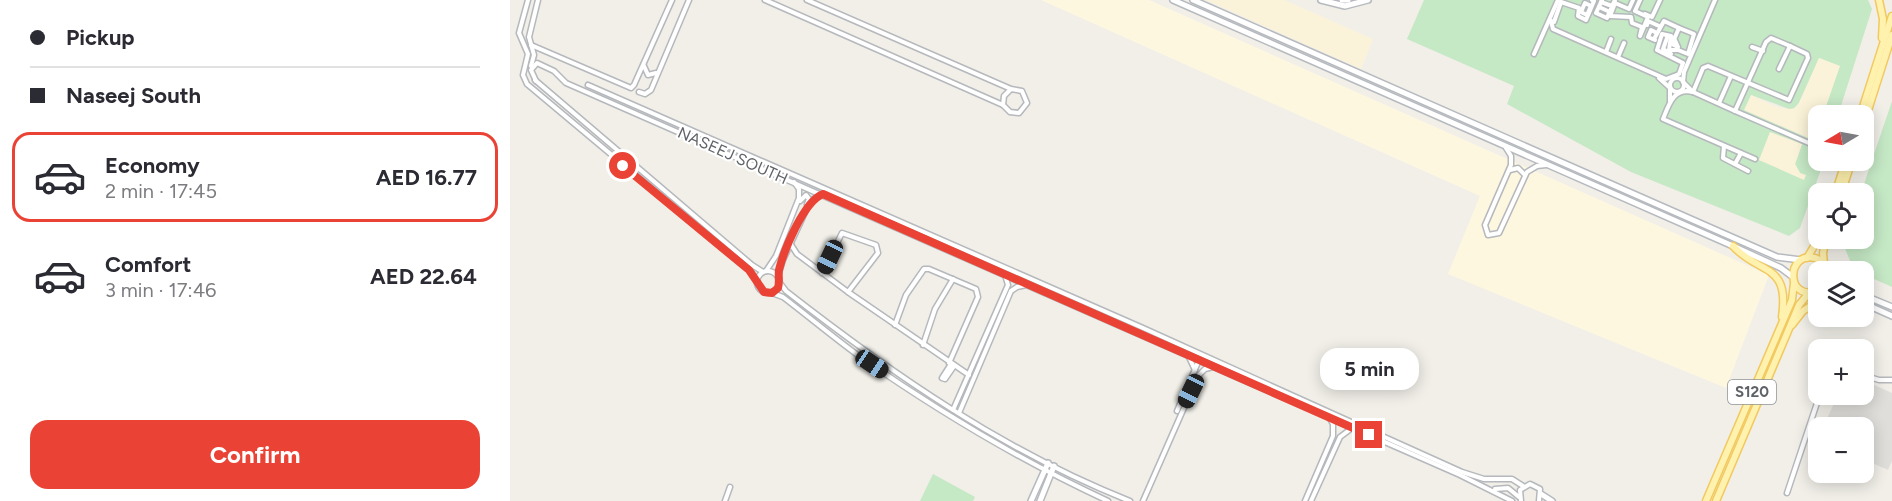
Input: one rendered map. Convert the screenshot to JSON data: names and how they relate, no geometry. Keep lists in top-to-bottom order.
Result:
{
  "streets": {
    "main road": ["S120"],
    "street": ["NASEEJ SOUTH"]
  },
  "north": "left",
  "page": {
    "banner": ["Pickup", "Naseej South"],
    "map_buttons": ["+", "−"],
    "list": [
      {
        "name": "Economy",
        "note": "2 min · 17:45",
        "value": "AED 16.77"
      },
      {
        "name": "Comfort",
        "note": "3 min · 17:46",
        "value": "AED 22.64"
      }
    ],
    "bubble": "5 min",
    "buttons": "Confirm"
  }
}
